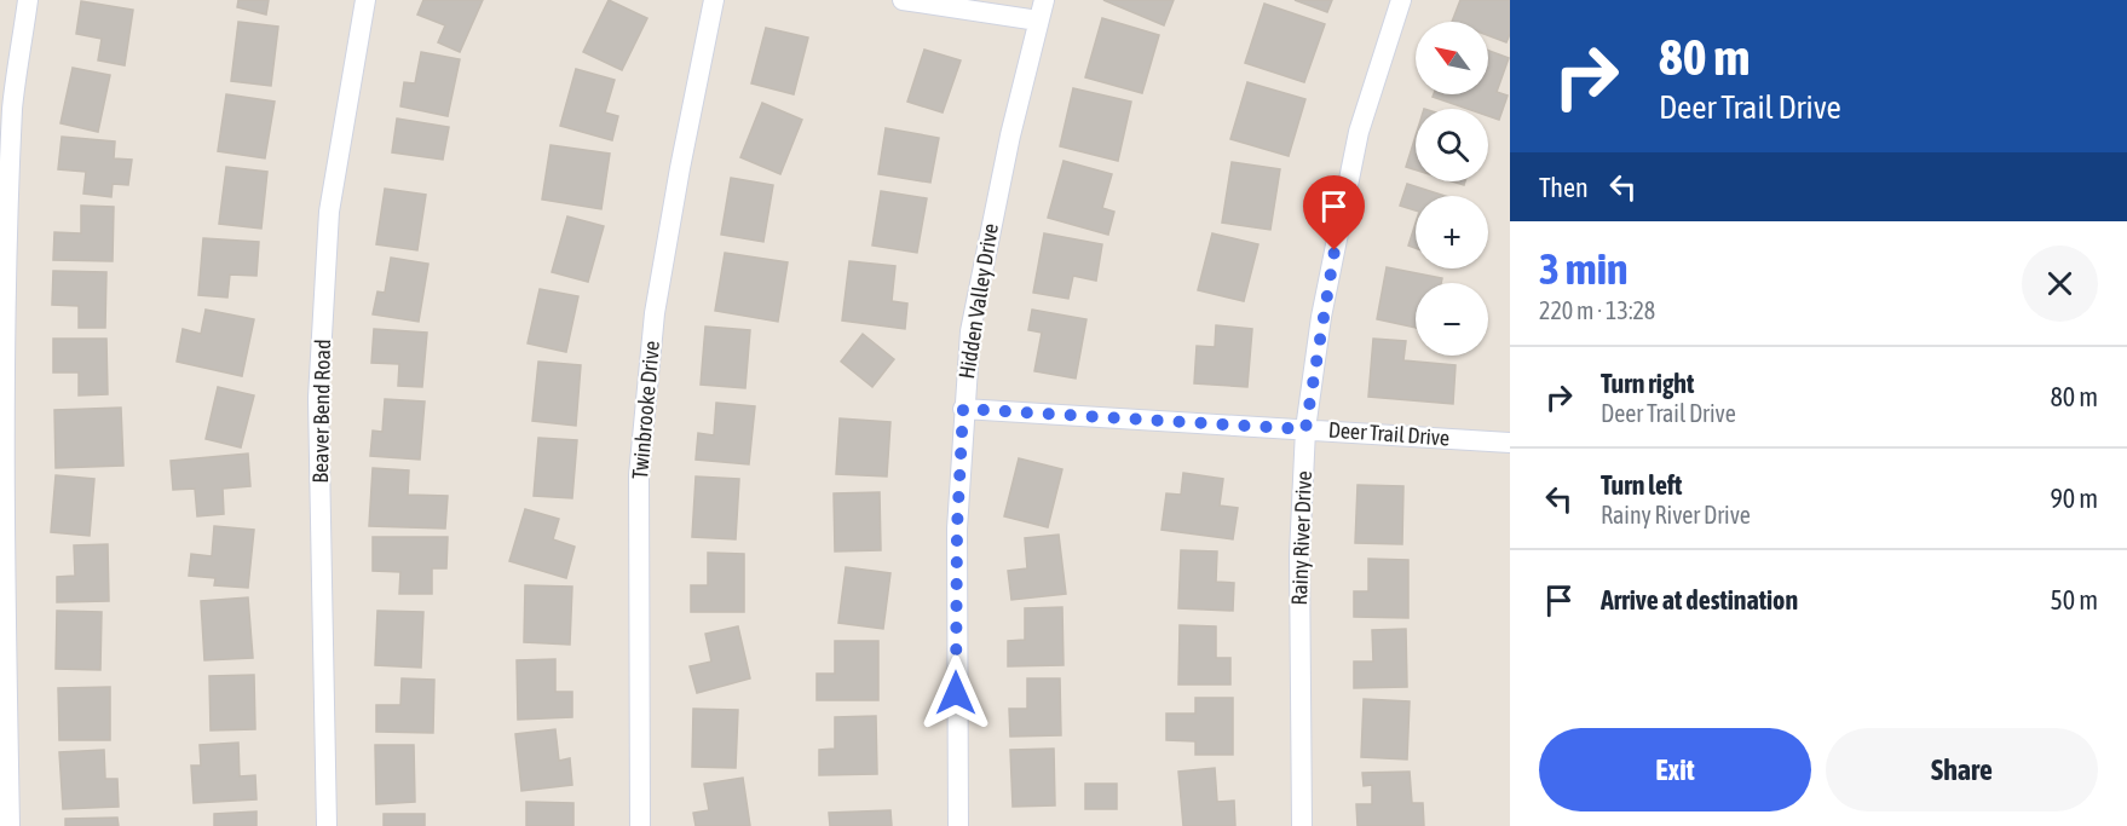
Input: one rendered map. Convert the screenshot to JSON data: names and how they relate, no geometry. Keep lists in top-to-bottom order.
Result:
{
  "streets": {
    "street": [
      "Hidden Valley Drive",
      "Twinbrooke Drive",
      "Beaver Bend Road",
      "Deer Trail Drive",
      "Rainy River Drive"
    ]
  },
  "crossings": [
    ["Hidden Valley Drive", "Deer Trail Drive"],
    ["Deer Trail Drive", "Rainy River Drive"]
  ],
  "north": "top left",
  "page": {
    "turn": ["80 m", "Deer Trail Drive"],
    "map_buttons": ["+", "−"],
    "then": "Then",
    "heading": ["3 min", "220 m · 13:28"],
    "list": [
      {
        "name": "Turn right",
        "note": "Deer Trail Drive",
        "value": "80 m"
      },
      {
        "name": "Turn left",
        "note": "Rainy River Drive",
        "value": "90 m"
      },
      {
        "name": "Arrive at destination",
        "value": "50 m"
      }
    ],
    "buttons": ["Exit", "Share"]
  }
}
